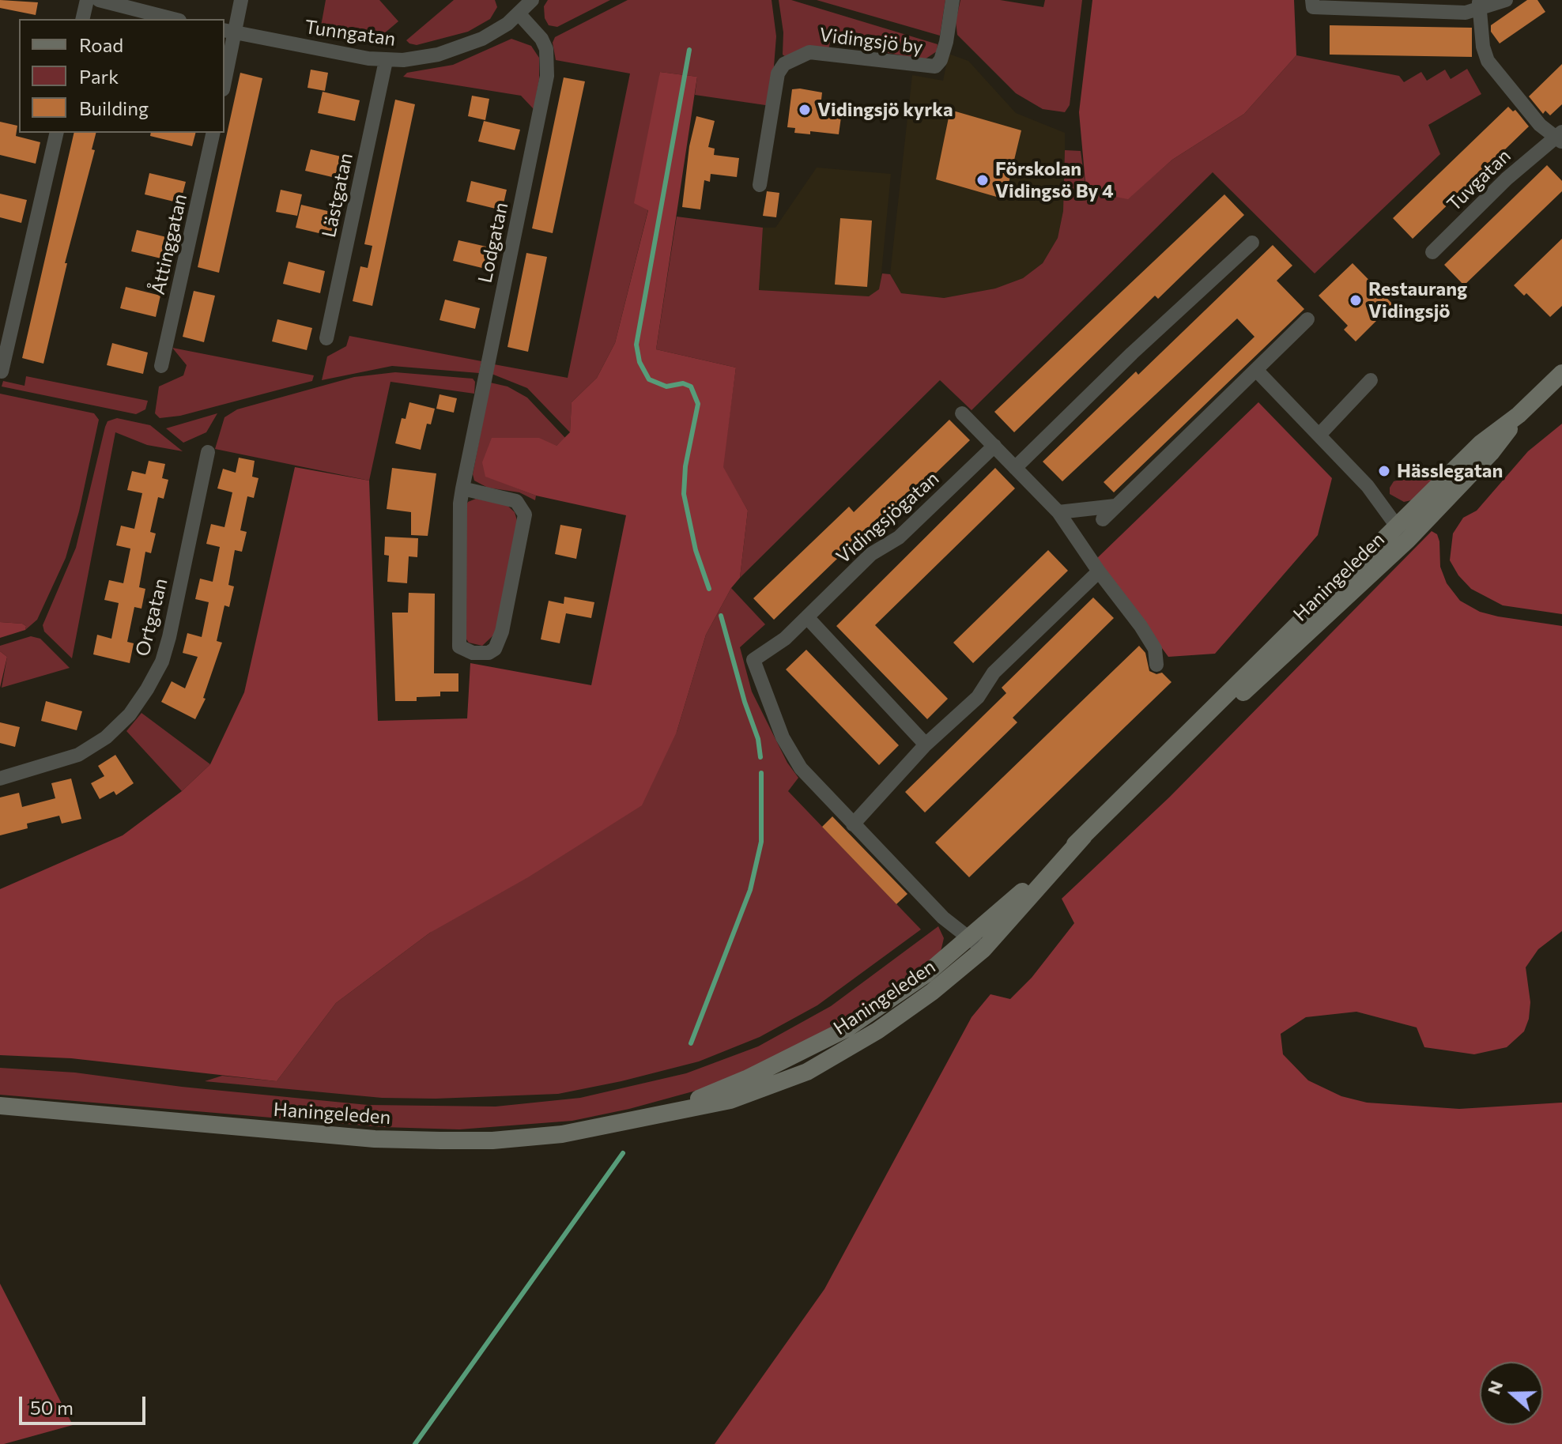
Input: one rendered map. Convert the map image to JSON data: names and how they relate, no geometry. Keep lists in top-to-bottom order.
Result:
{
  "streets": {
    "main road": ["Haningeleden"],
    "street": [
      "Tunngatan",
      "Vidingsjö by",
      "Tuvgatan",
      "Lästgatan",
      "Lodgatan",
      "Åttinggatan",
      "Vidingsjögatan",
      "Ortgatan"
    ]
  },
  "crossings": [
    ["Tunngatan", "Lästgatan"],
    ["Tunngatan", "Lodgatan"],
    ["Vidingsjögatan", "Haningeleden"]
  ],
  "places": [
    "Vidingsjö kyrka",
    "Förskolan Vidingsö By 4",
    "Restaurang Vidingsjö",
    "Hässlegatan"
  ],
  "legend": ["Road", "Park", "Building"],
  "scale_bar": "50 m",
  "north": "left"
}
